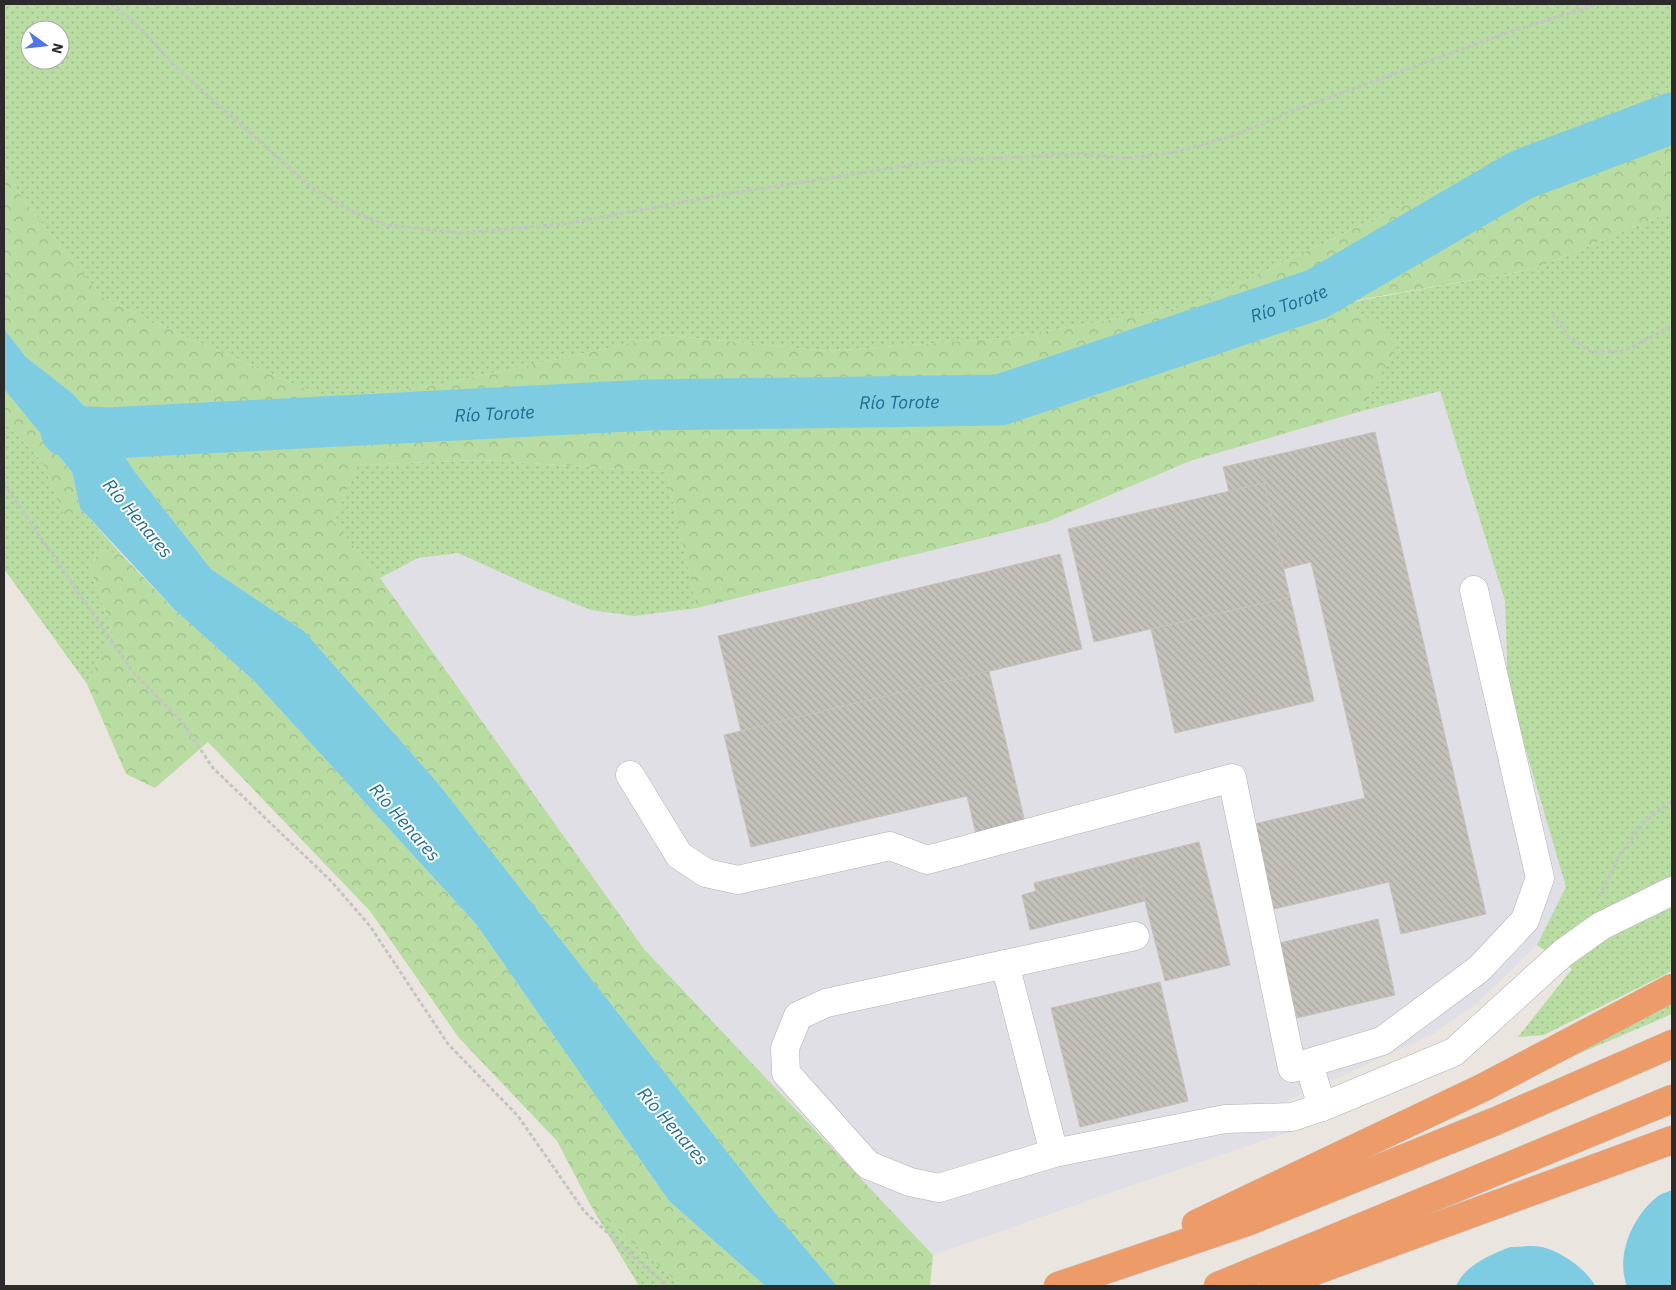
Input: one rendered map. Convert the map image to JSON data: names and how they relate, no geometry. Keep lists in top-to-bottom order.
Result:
{
  "water": ["Río Torote", "Río Henares"],
  "north": "right"
}
